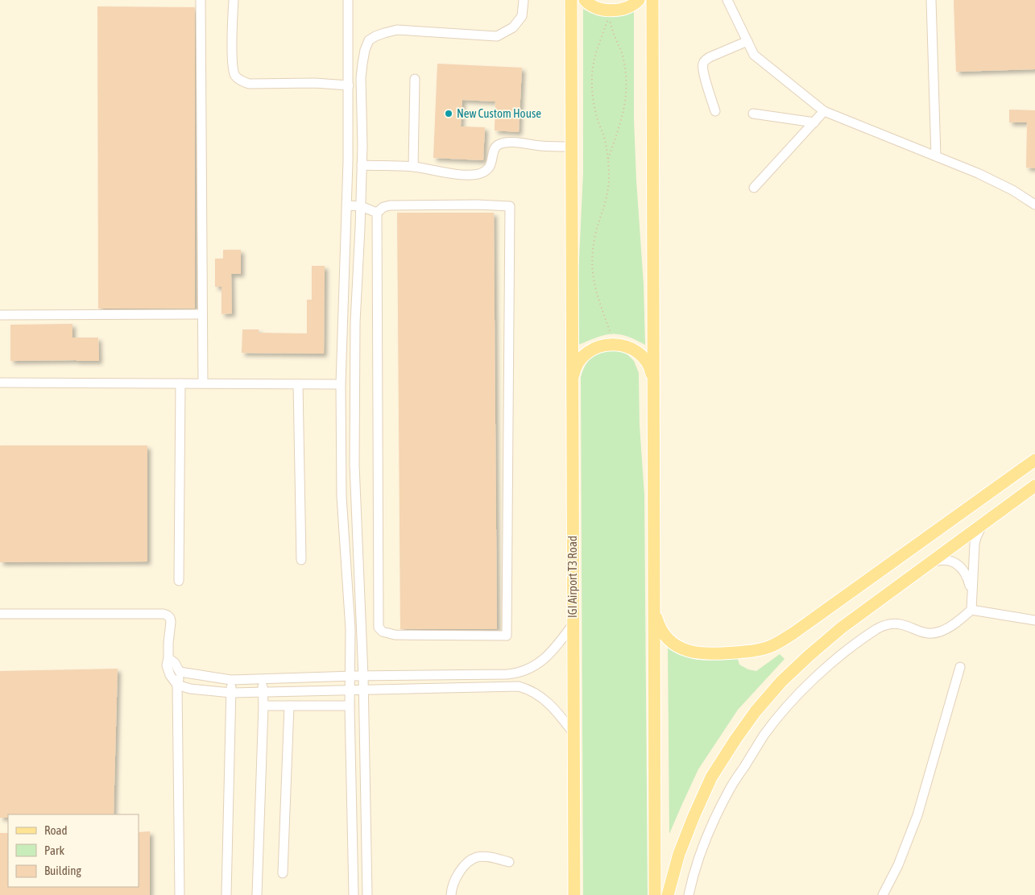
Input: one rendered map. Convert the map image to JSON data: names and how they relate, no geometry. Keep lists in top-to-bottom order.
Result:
{
  "streets": {
    "main road": ["IGI Airport T3 Road"]
  },
  "places": ["New Custom House"],
  "legend": ["Road", "Park", "Building"]
}
